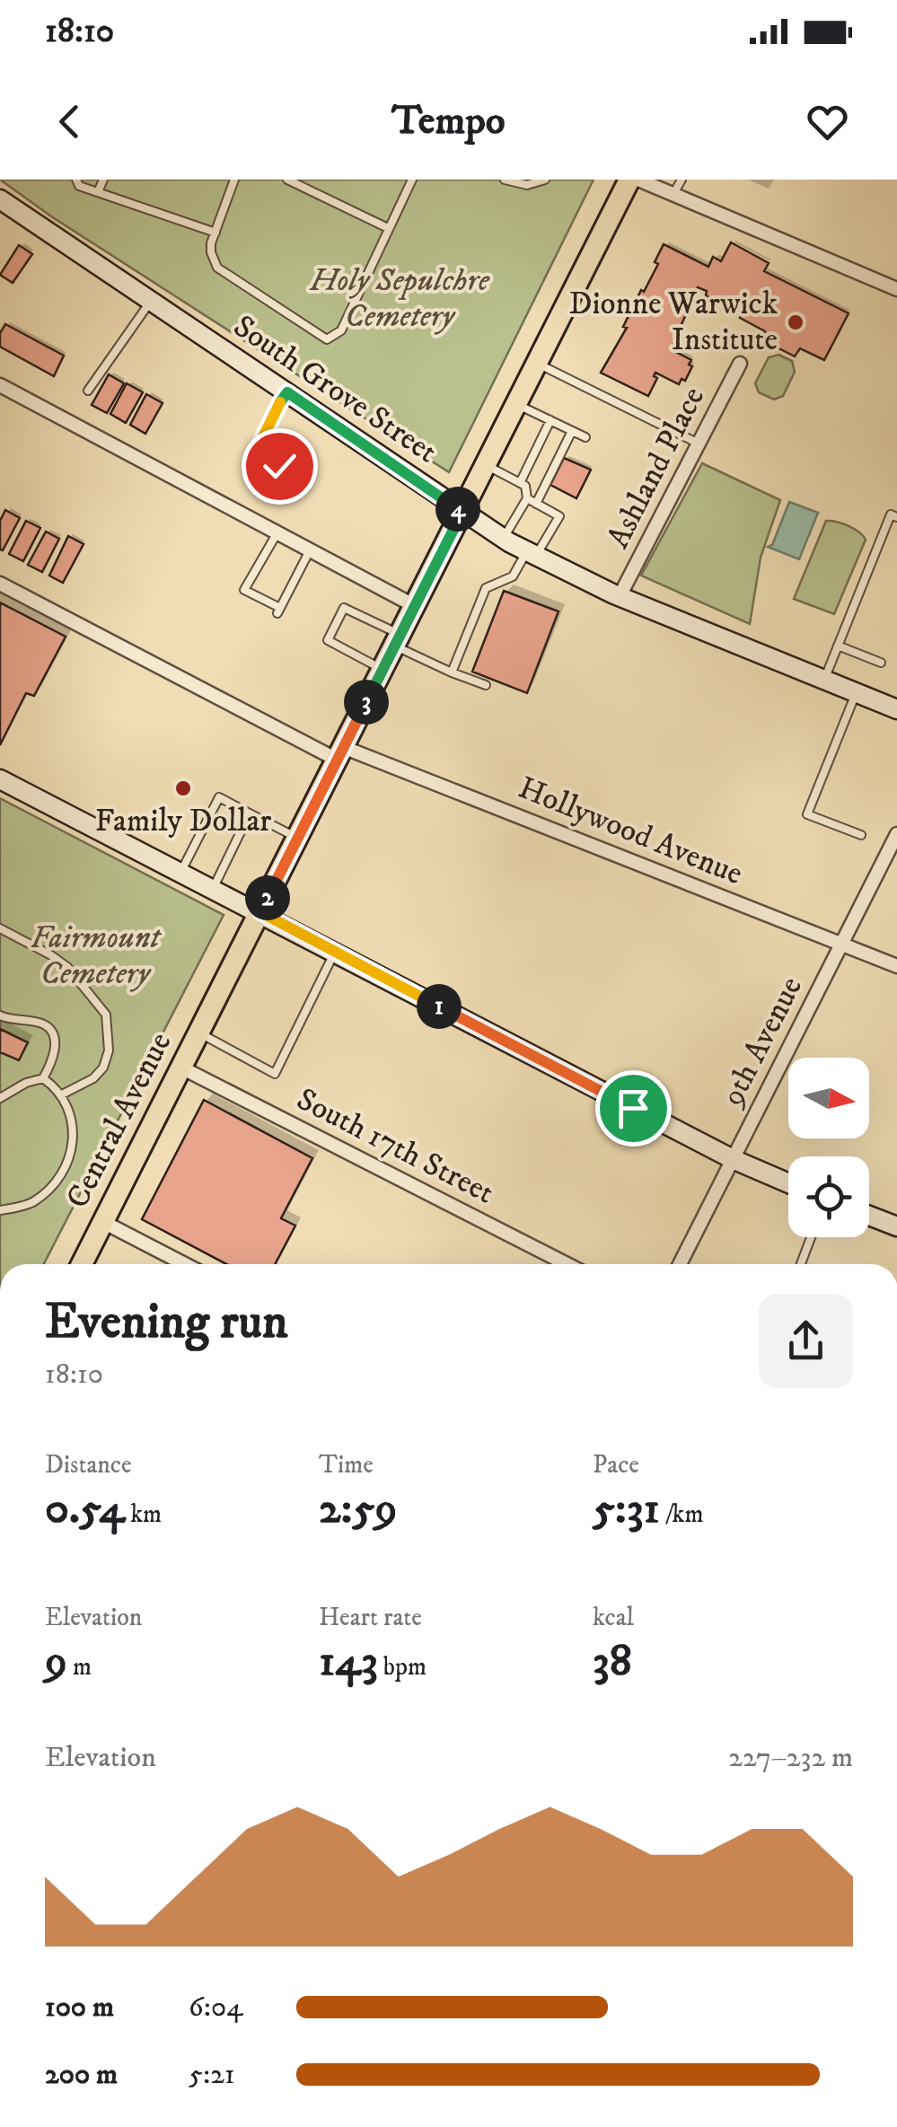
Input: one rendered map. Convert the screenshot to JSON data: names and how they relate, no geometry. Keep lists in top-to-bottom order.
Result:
{
  "streets": {
    "main road": ["South Grove Street", "Central Avenue"],
    "street": [
      "Ashland Place",
      "Hollywood Avenue",
      "9th Avenue",
      "South 17th Street"
    ]
  },
  "crossings": [
    ["South Grove Street", "Ashland Place"],
    ["South Grove Street", "Central Avenue"],
    ["Hollywood Avenue", "9th Avenue"],
    ["Hollywood Avenue", "Central Avenue"],
    ["Central Avenue", "South 17th Street"]
  ],
  "parks": ["Holy Sepulchre Cemetery", "Fairmount Cemetery"],
  "places": ["Dionne Warwick Institute", "Family Dollar"],
  "north": "right",
  "page": {
    "status": "18:10",
    "header": "Tempo",
    "pins": [
      "4",
      "3",
      "2",
      "1"
    ],
    "heading": ["Evening run", "18:10"],
    "stats": [
      ["Distance", "0.54 km"],
      ["Time", "2:59"],
      ["Pace", "5:31 /km"],
      ["Elevation", "9 m"],
      ["Heart rate", "143 bpm"],
      ["kcal", "38"]
    ],
    "chart": ["Elevation", "227–232 m"],
    "list": [
      {
        "name": "100 m",
        "note": "6:04"
      },
      {
        "name": "200 m",
        "note": "5:21"
      }
    ]
  }
}
